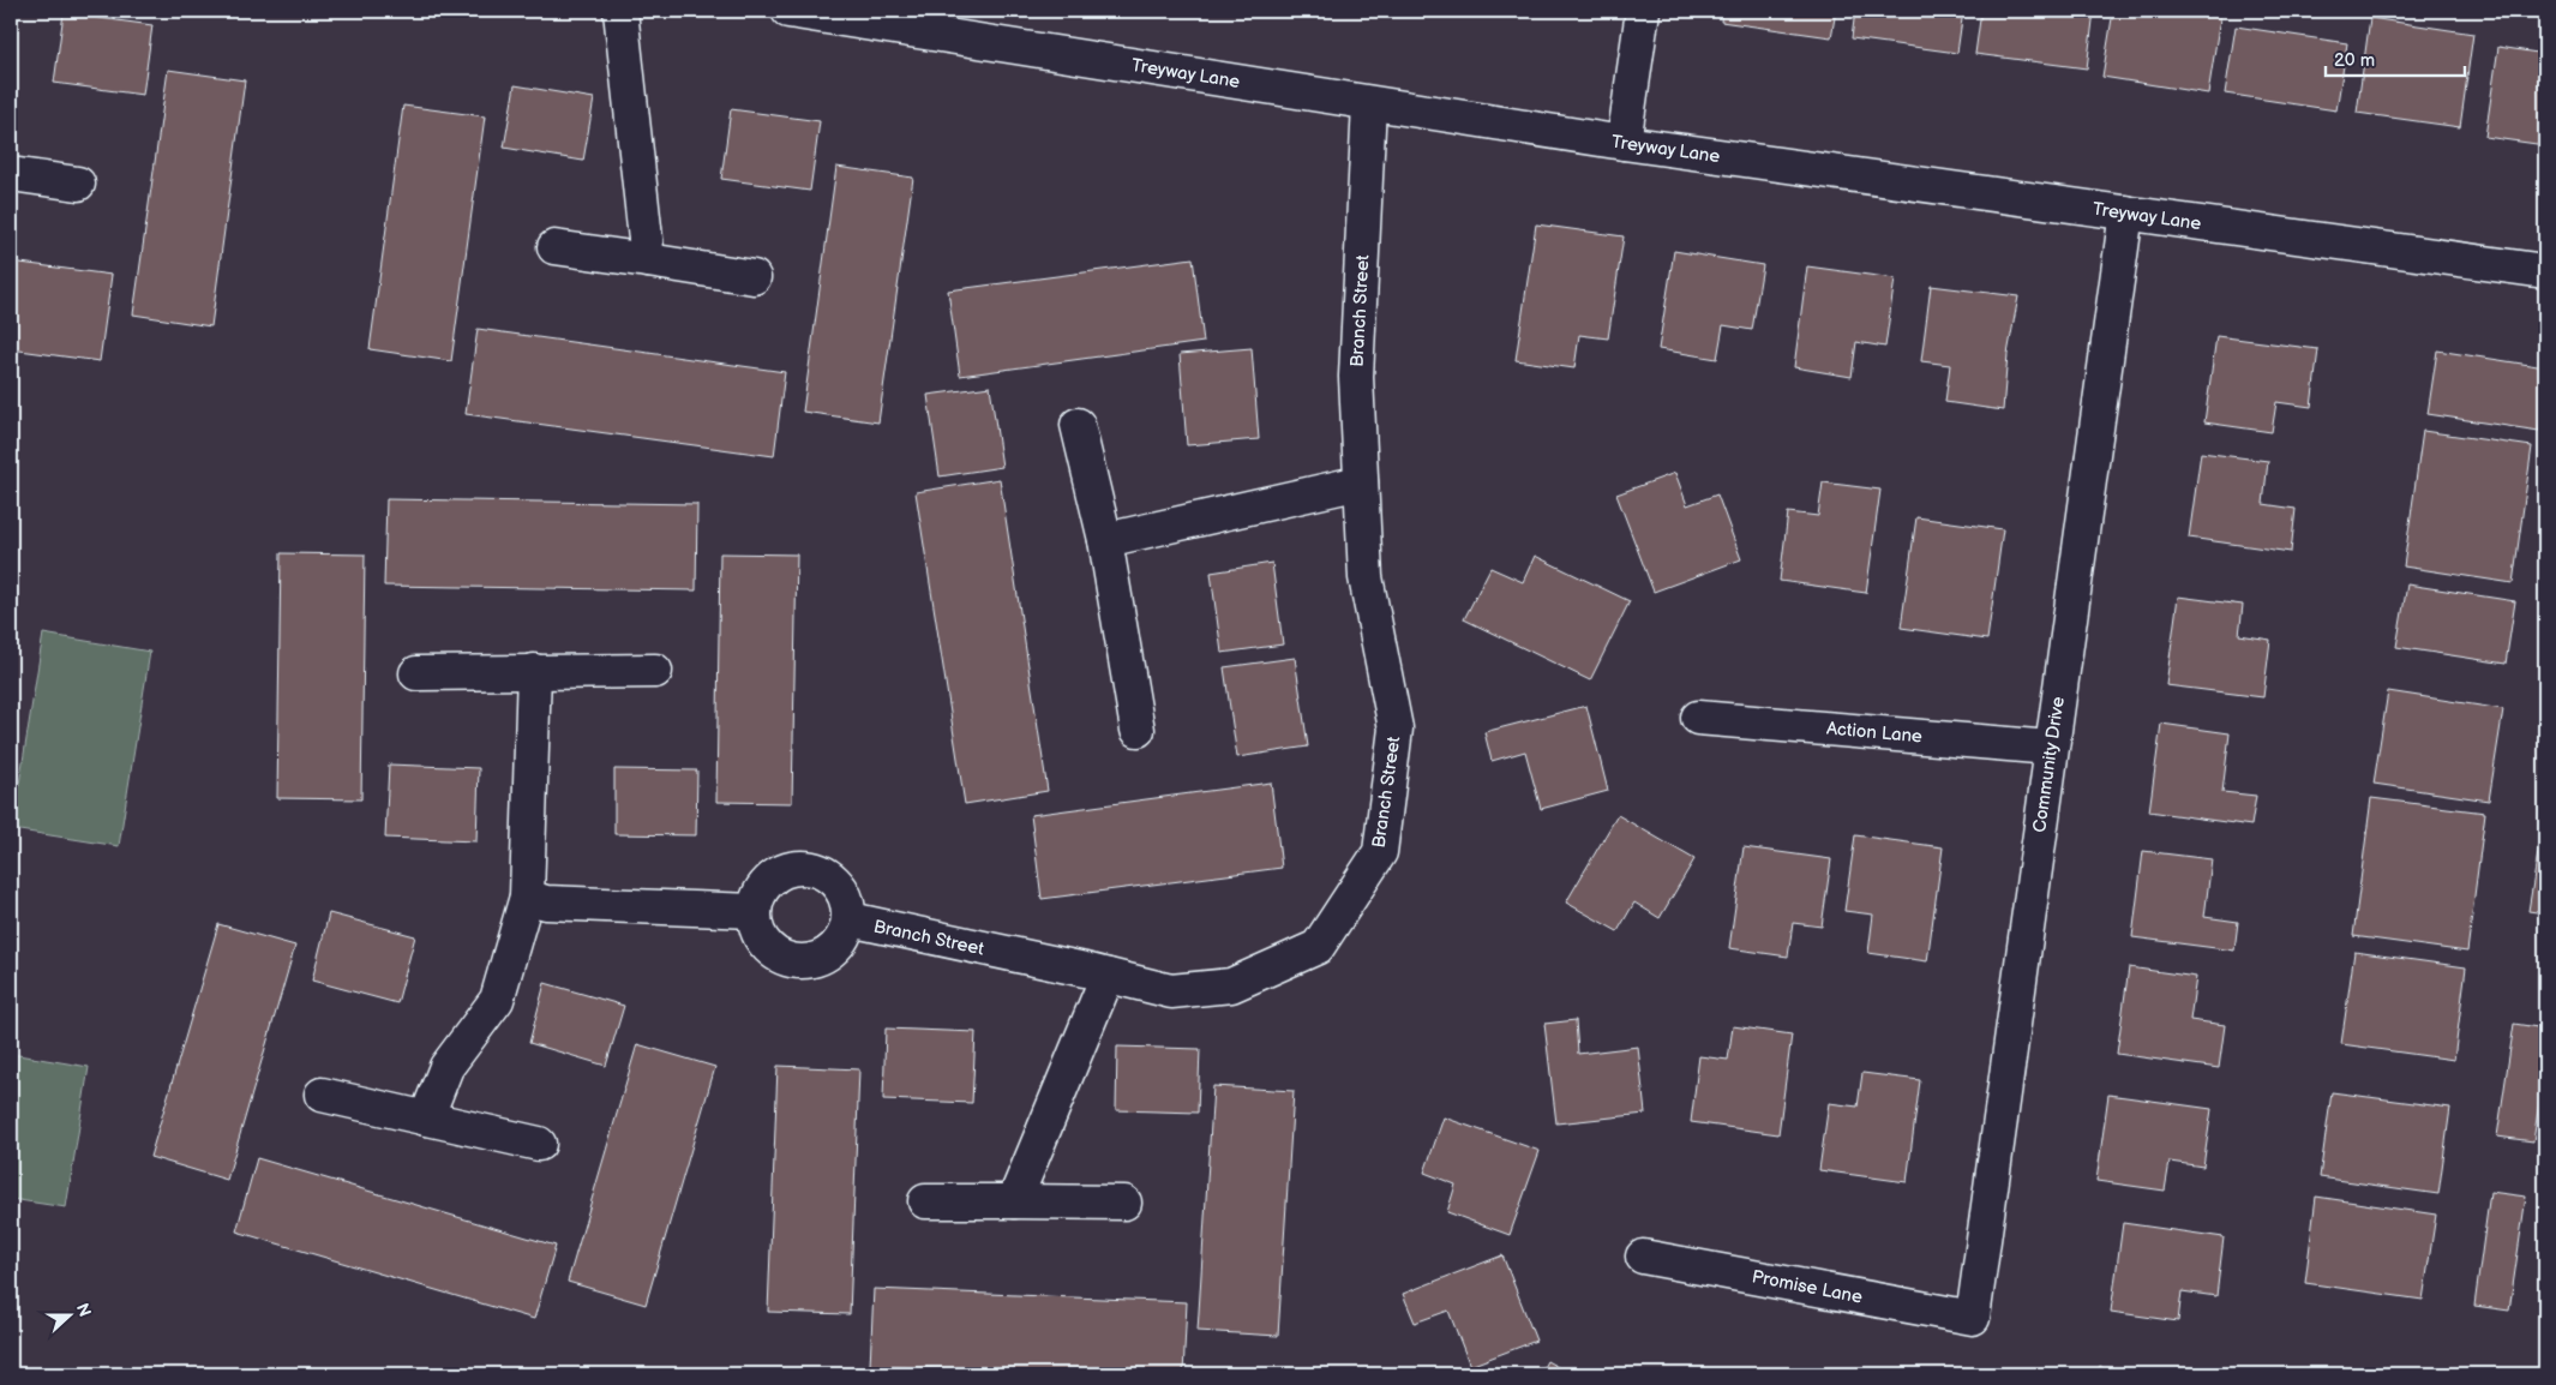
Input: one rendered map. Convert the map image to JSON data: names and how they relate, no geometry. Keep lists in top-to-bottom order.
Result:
{
  "streets": {
    "street": [
      "Treyway Lane",
      "Branch Street",
      "Action Lane",
      "Community Drive",
      "Promise Lane"
    ]
  },
  "crossings": [
    ["Treyway Lane", "Branch Street"],
    ["Treyway Lane", "Community Drive"],
    ["Action Lane", "Community Drive"],
    ["Community Drive", "Promise Lane"]
  ],
  "scale_bar": "20 m",
  "north": "right"
}
